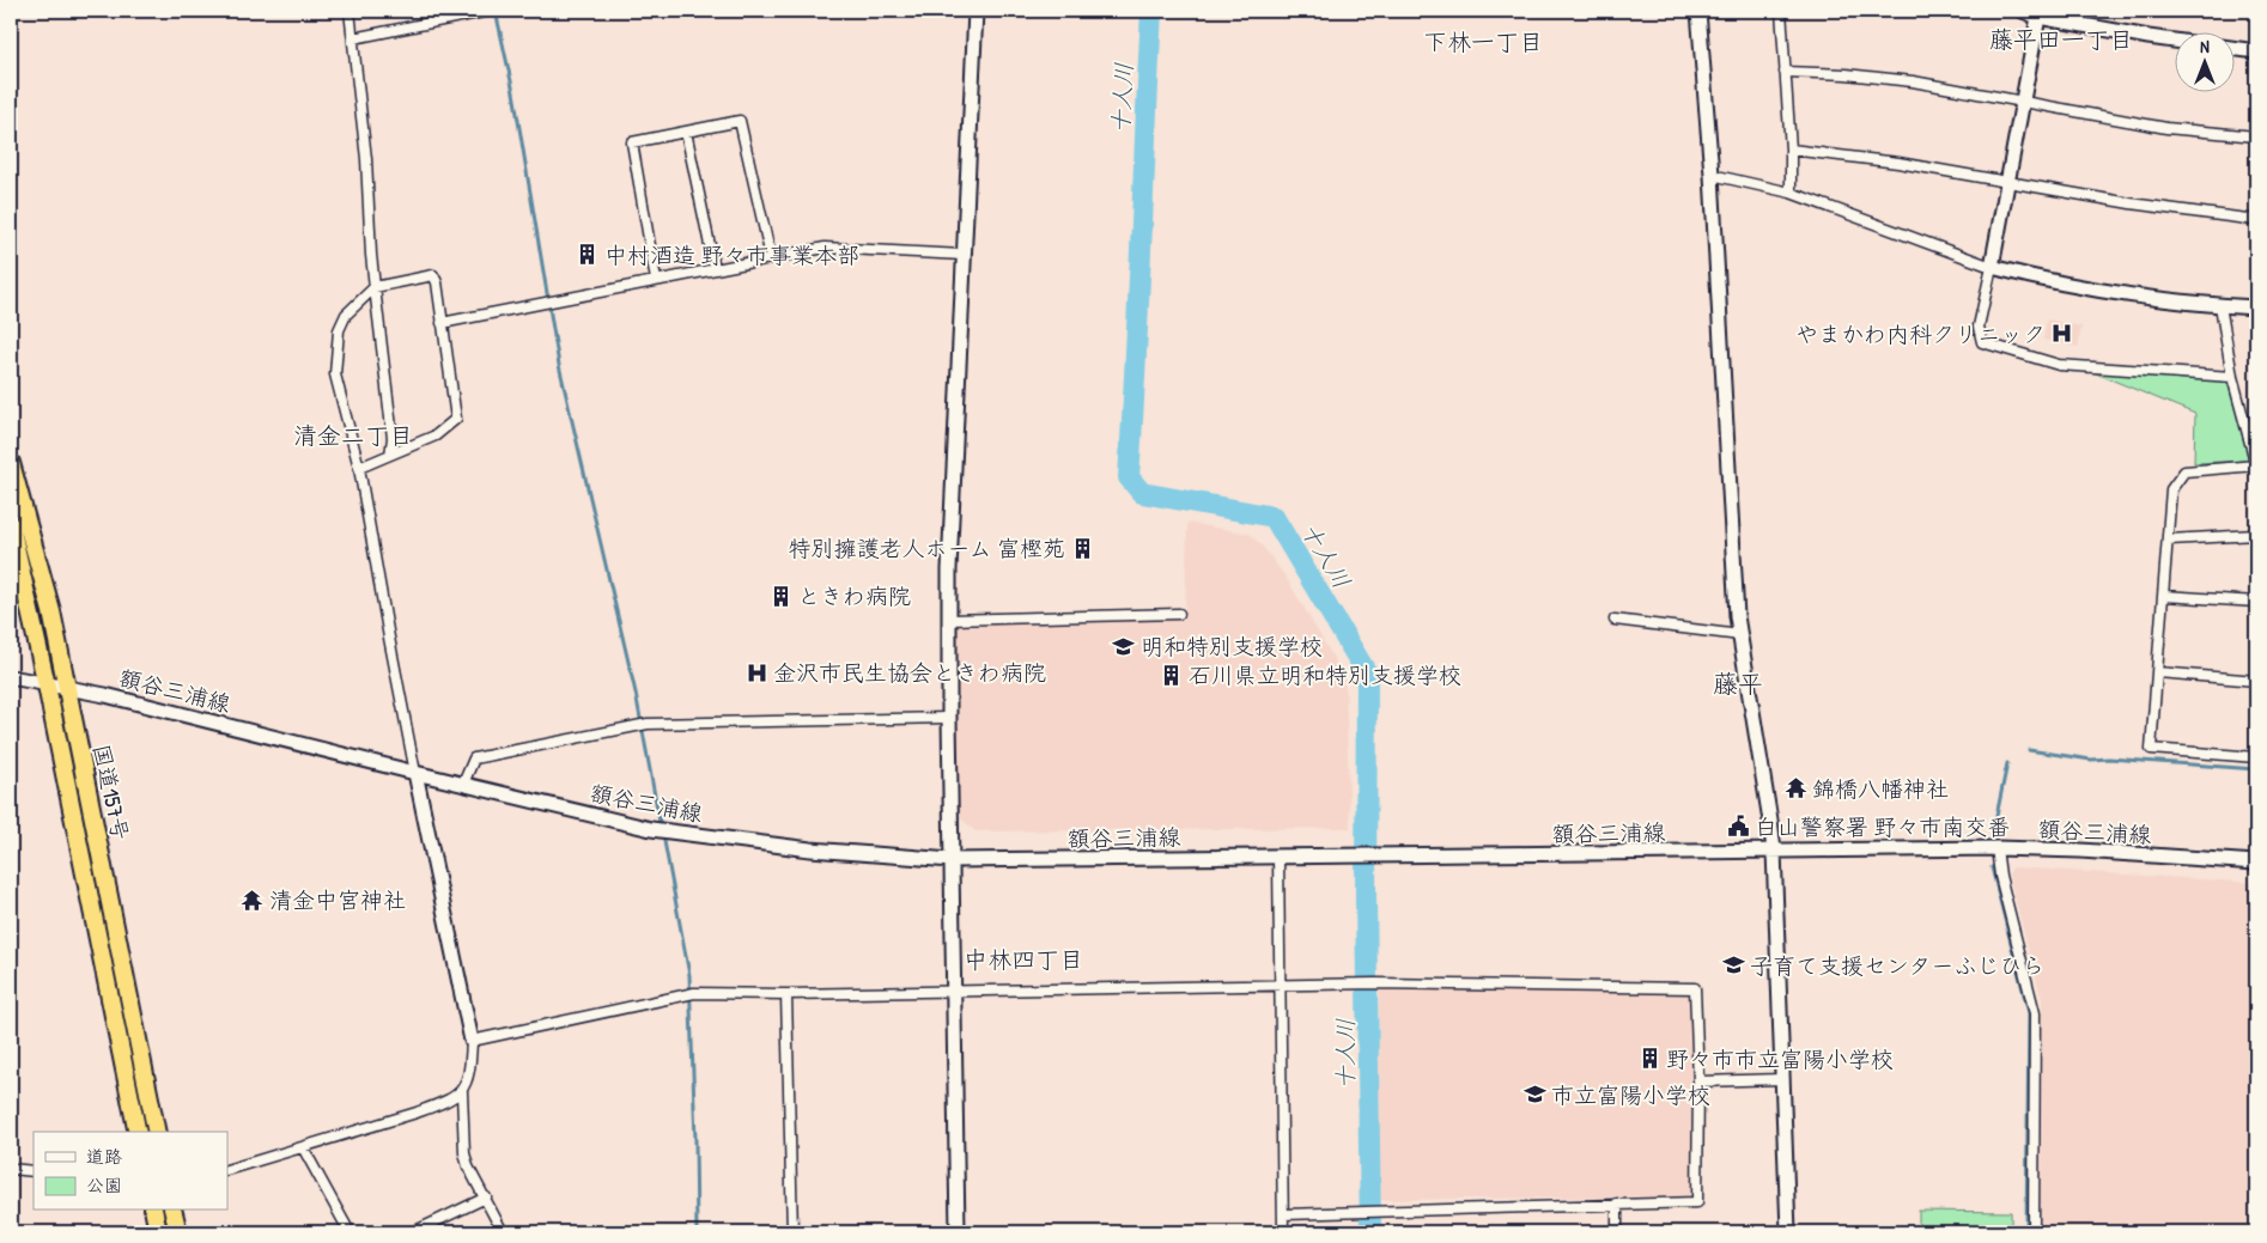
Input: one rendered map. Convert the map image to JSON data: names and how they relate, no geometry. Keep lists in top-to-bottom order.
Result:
{
  "streets": {
    "highway": ["国道157号"],
    "street": ["額谷三浦線"]
  },
  "crossings": [
    ["額谷三浦線", "国道157号"]
  ],
  "districts": [
    "藤平田一丁目",
    "下林一丁目",
    "清金二丁目",
    "藤平",
    "中林四丁目"
  ],
  "water": ["十人川"],
  "places": {
    "building": [
      "中村酒造 野々市事業本部",
      "特別擁護老人ホーム 富樫苑",
      "ときわ病院",
      "石川県立明和特別支援学校",
      "野々市市立富陽小学校"
    ],
    "hospital": ["やまかわ内科クリニック", "金沢市民生協会ときわ病院"],
    "school or university": ["明和特別支援学校", "子育て支援センターふじひら", "市立富陽小学校"],
    "temple": ["錦橋八幡神社", "清金中宮神社"],
    "public building": ["白山警察署 野々市南交番"]
  },
  "legend": ["道路", "公園"],
  "north": "top"
}
